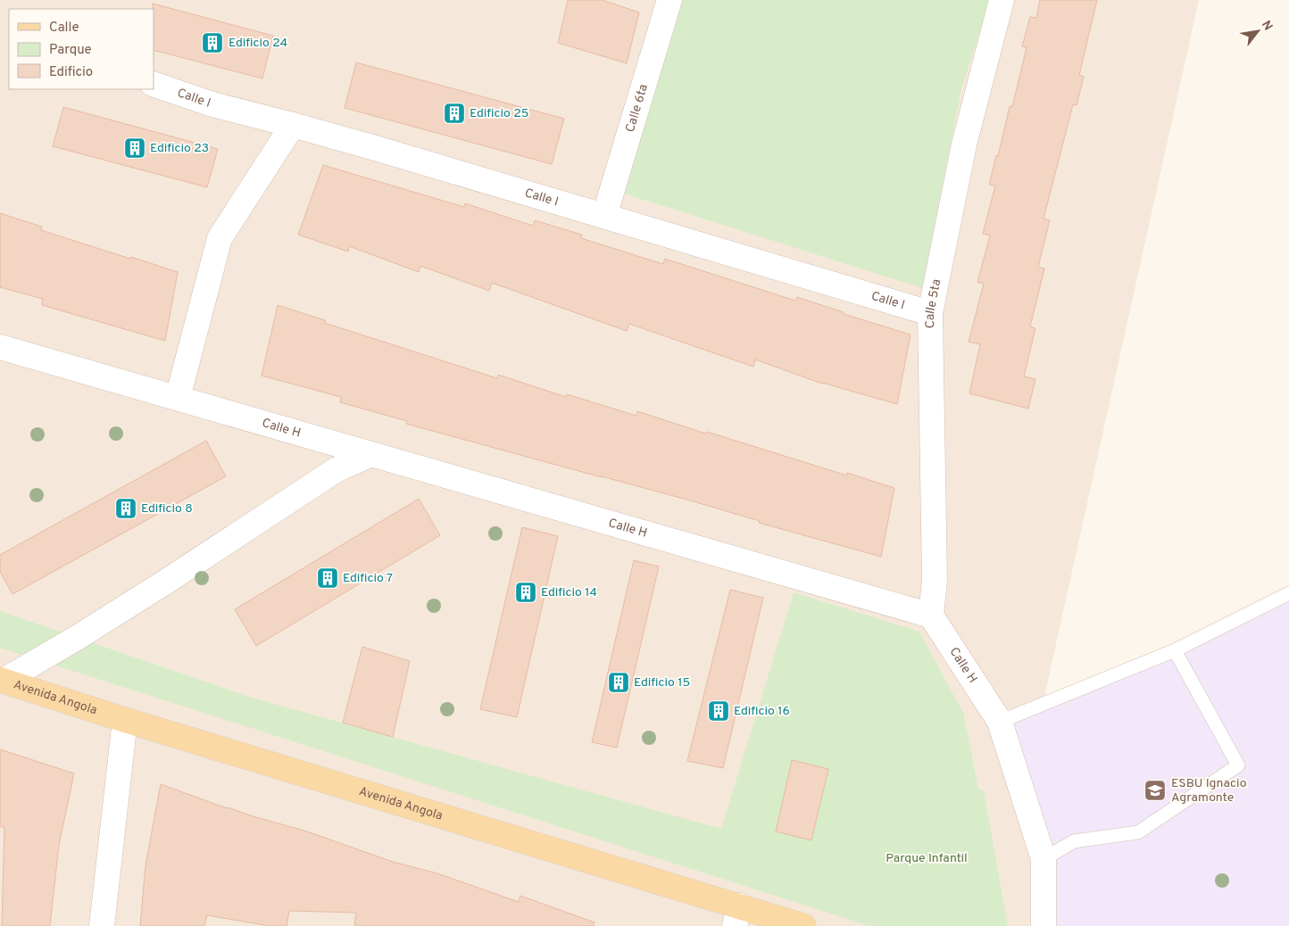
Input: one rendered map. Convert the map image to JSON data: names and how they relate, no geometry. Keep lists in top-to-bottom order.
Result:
{
  "streets": {
    "main road": ["Avenida Angola"],
    "street": [
      "Calle I",
      "Calle 6ta",
      "Calle 5ta",
      "Calle H"
    ]
  },
  "crossings": [
    ["Calle I", "Calle 6ta"],
    ["Calle I", "Calle 5ta"],
    ["Calle 5ta", "Calle H"]
  ],
  "parks": ["Parque Infantil"],
  "places": {
    "building": [
      "Edificio 24",
      "Edificio 25",
      "Edificio 23",
      "Edificio 8",
      "Edificio 7",
      "Edificio 14",
      "Edificio 15",
      "Edificio 16"
    ],
    "school or university": ["ESBU Ignacio Agramonte"]
  },
  "legend": ["Calle", "Parque", "Edificio"],
  "north": "top right"
}
